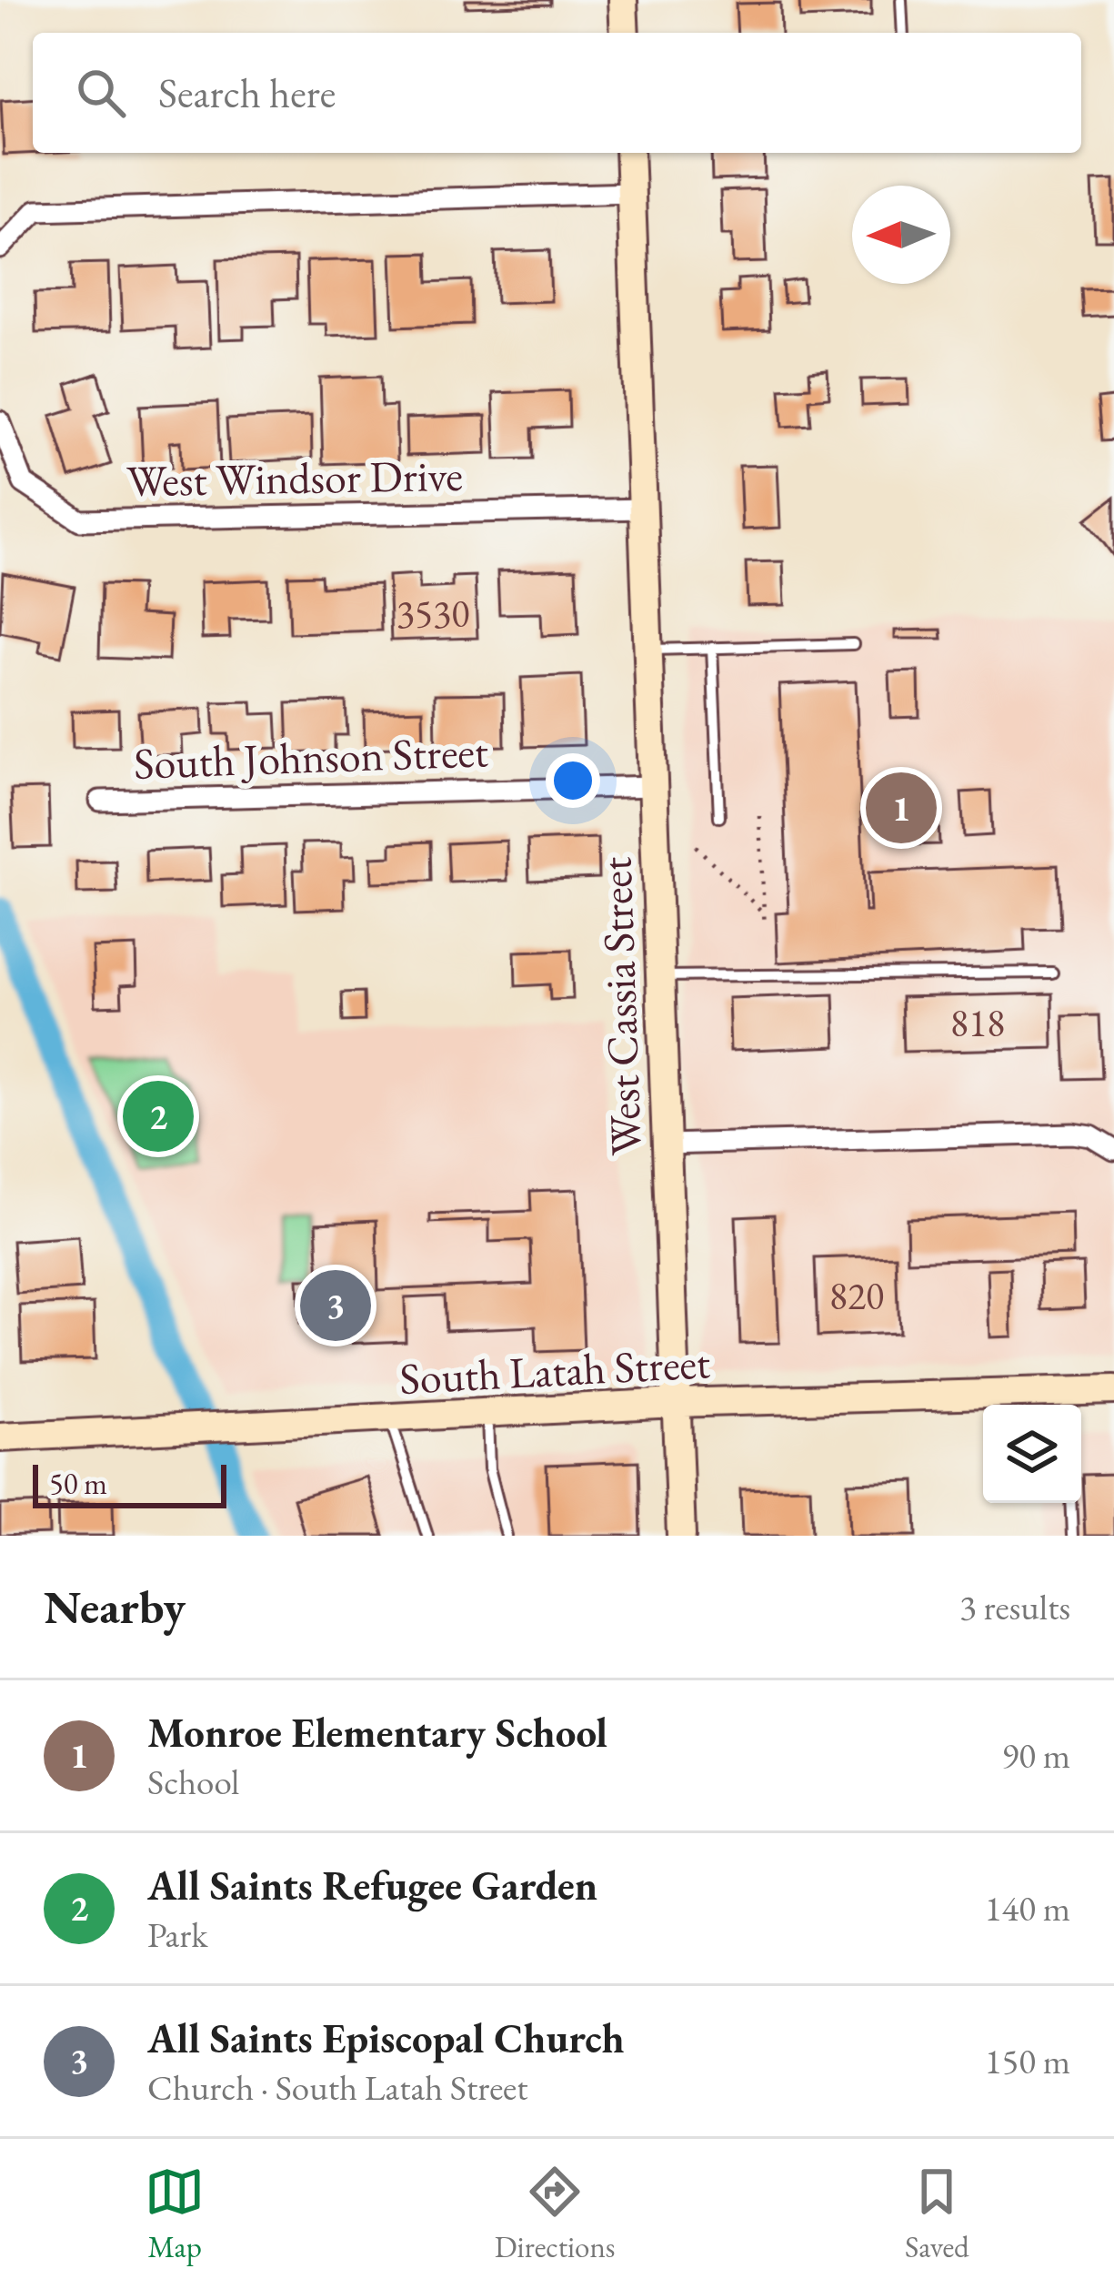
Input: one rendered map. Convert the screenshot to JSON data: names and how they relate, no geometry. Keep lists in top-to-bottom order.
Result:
{
  "streets": {
    "street": [
      "West Windsor Drive",
      "South Johnson Street",
      "West Cassia Street",
      "South Latah Street"
    ]
  },
  "crossings": [
    ["West Windsor Drive", "West Cassia Street"],
    ["South Johnson Street", "West Cassia Street"],
    ["West Cassia Street", "South Latah Street"]
  ],
  "house_numbers": ["3530", "818", "820"],
  "scale_bar": "50 m",
  "north": "left",
  "page": {
    "search": "Search here",
    "pins": ["1", "2", "3"],
    "scale": "50 m",
    "heading": ["Nearby", "3 results"],
    "list": [
      {
        "mark": "1",
        "name": "Monroe Elementary School",
        "note": "School",
        "value": "90 m"
      },
      {
        "mark": "2",
        "name": "All Saints Refugee Garden",
        "note": "Park",
        "value": "140 m"
      },
      {
        "mark": "3",
        "name": "All Saints Episcopal Church",
        "note": "Church · South Latah Street",
        "value": "150 m"
      }
    ],
    "nav": ["Map", "Directions", "Saved"]
  }
}
